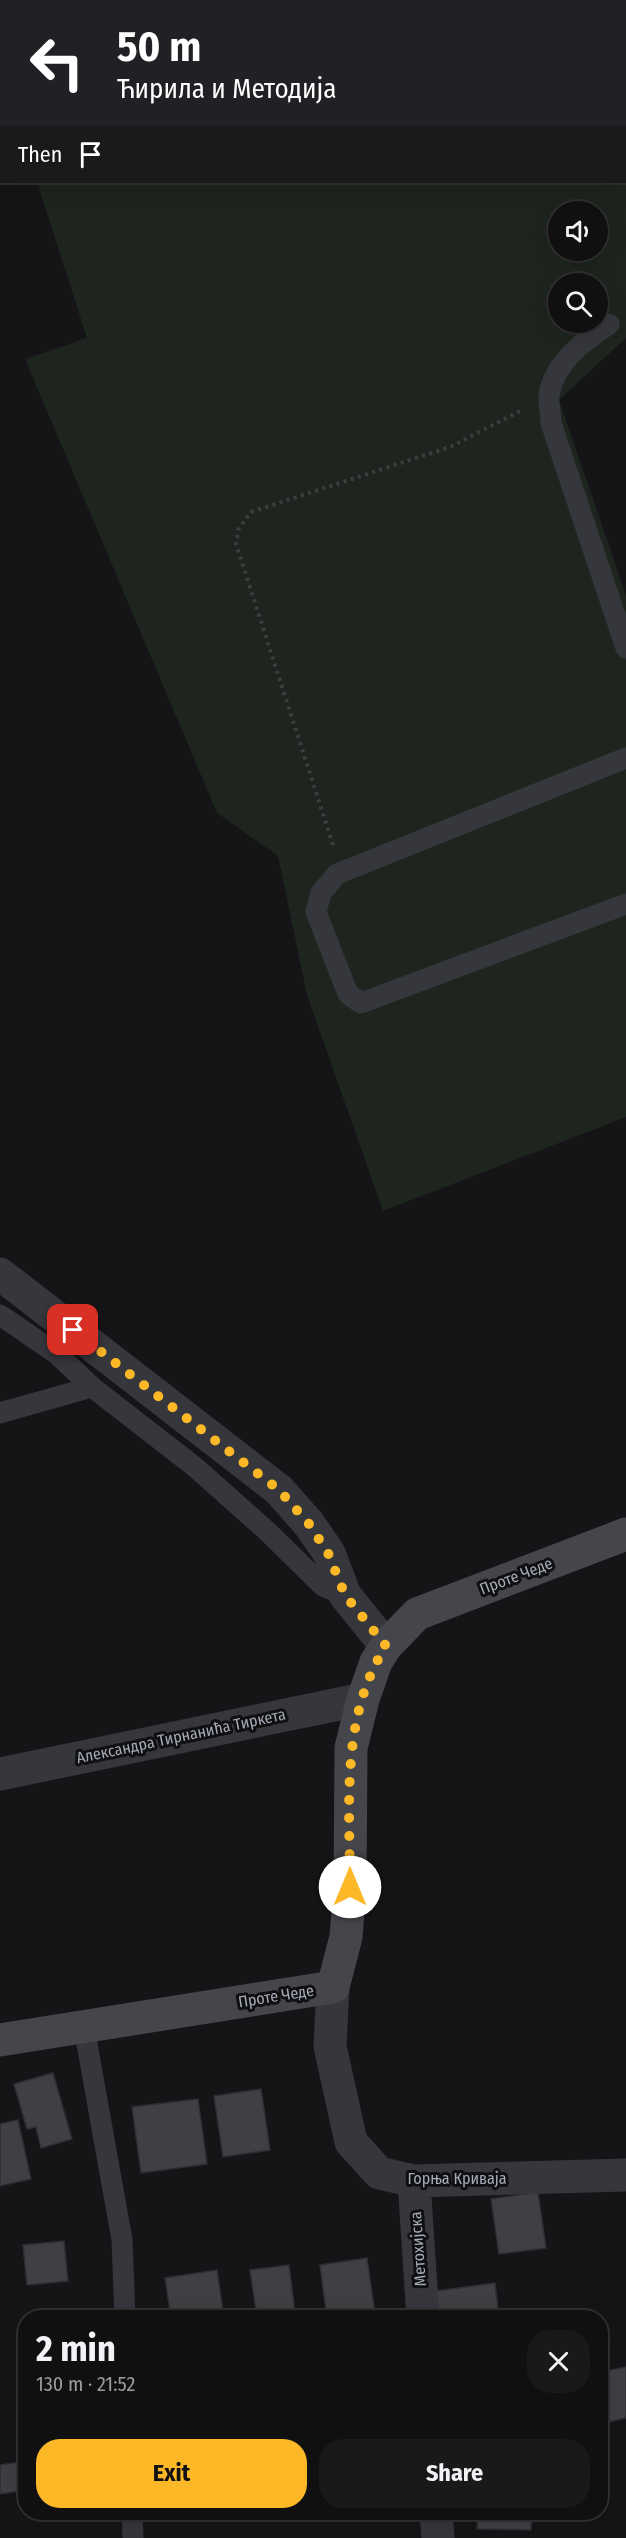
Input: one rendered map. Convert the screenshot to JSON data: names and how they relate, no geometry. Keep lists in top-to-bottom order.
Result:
{
  "streets": {
    "street": [
      "Проте Чеде",
      "Александра Тирнанића Тиркета",
      "Горња Криваја",
      "Метохијска"
    ]
  },
  "crossings": [
    ["Проте Чеде", "Александра Тирнанића Тиркета"],
    ["Проте Чеде", "Горња Криваја"],
    ["Горња Криваја", "Метохијска"]
  ],
  "page": {
    "turn": ["50 m", "Ћирила и Методија"],
    "then": "Then",
    "heading": ["2 min", "130 m · 21:52"],
    "buttons": ["Exit", "Share"]
  }
}
